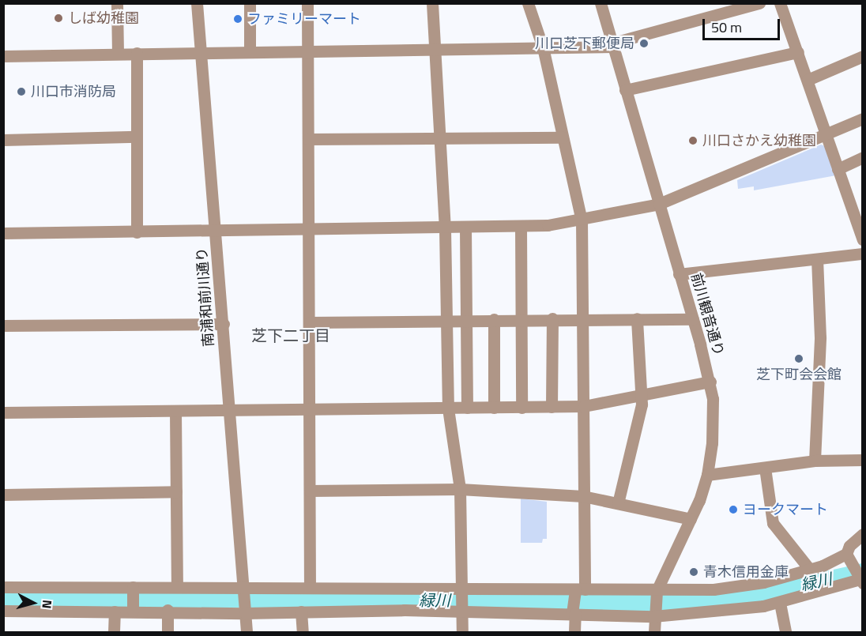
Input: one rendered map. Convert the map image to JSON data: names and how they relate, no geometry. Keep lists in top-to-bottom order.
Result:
{
  "streets": {
    "street": ["南浦和前川通り", "前川観音通り"]
  },
  "districts": ["芝下二丁目"],
  "water": ["緑川"],
  "places": [
    "しば幼稚園",
    "ファミリーマート",
    "川口芝下郵便局",
    "川口市消防局",
    "川口さかえ幼稚園",
    "芝下町会会館",
    "ヨークマート",
    "青木信用金庫"
  ],
  "scale_bar": "50 m",
  "north": "right"
}
